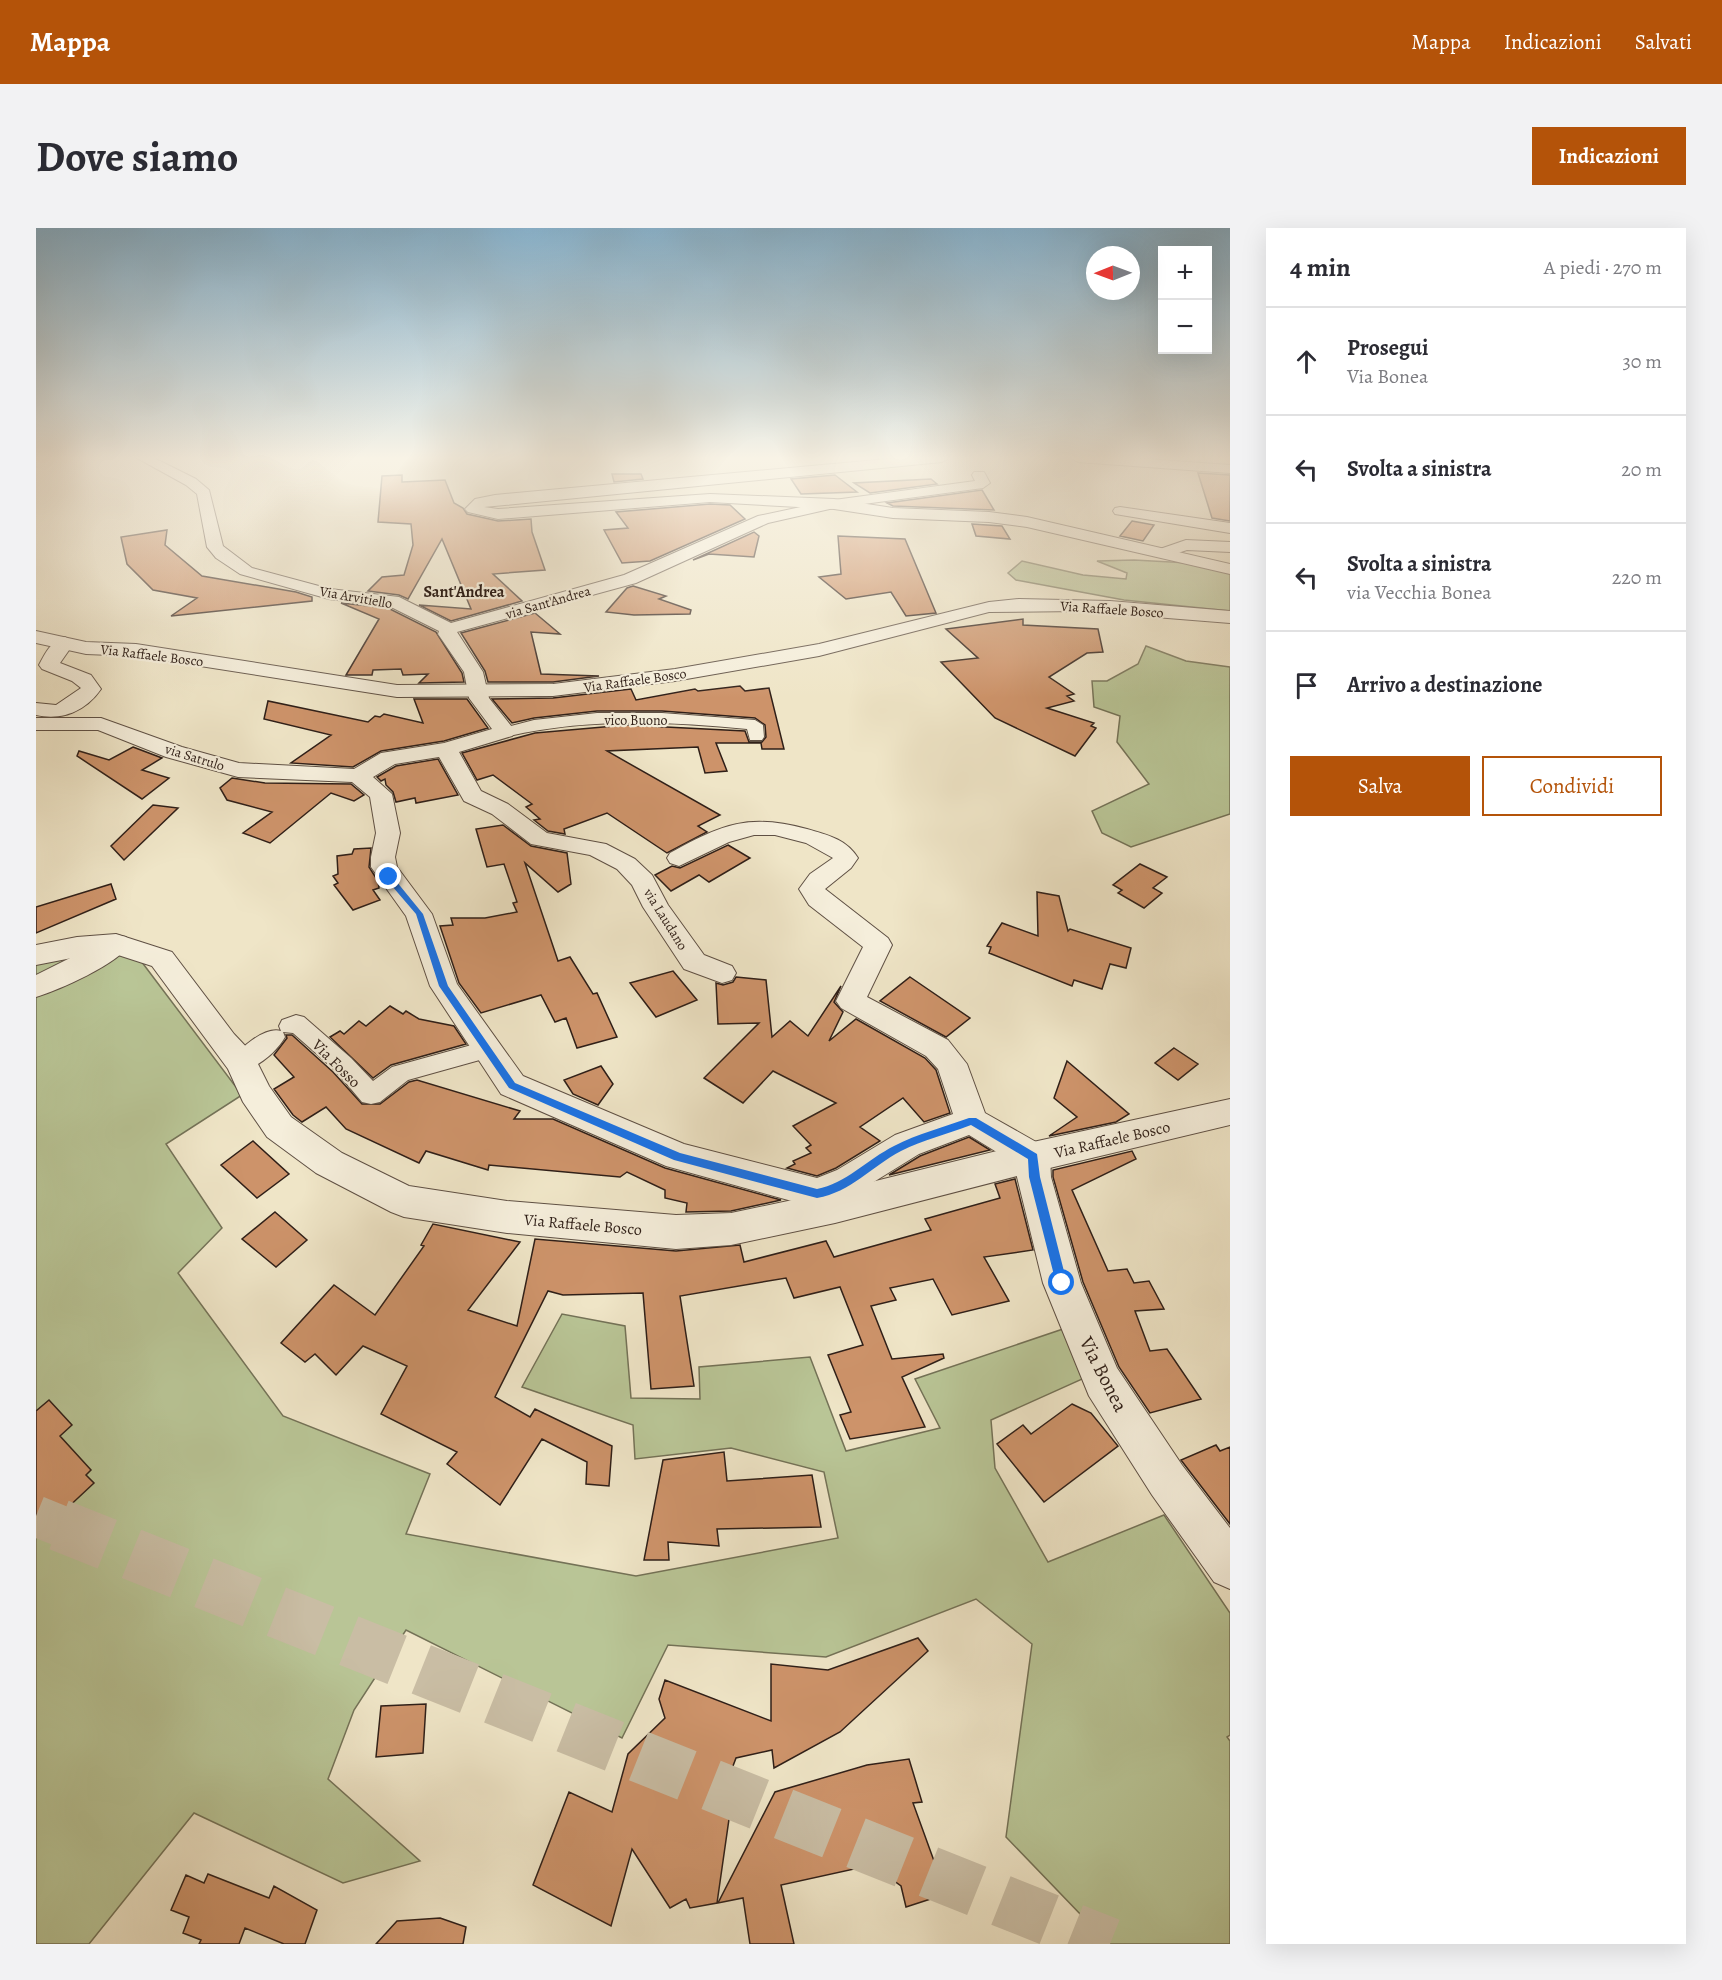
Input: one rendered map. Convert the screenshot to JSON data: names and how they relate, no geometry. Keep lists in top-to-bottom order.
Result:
{
  "streets": {
    "street": [
      "Via Arvitiello",
      "via Sant'Andrea",
      "Via Raffaele Bosco",
      "vico Buono",
      "via Satrulo",
      "via Laudano",
      "Via Fosso",
      "Via Bonea"
    ]
  },
  "crossings": [
    ["Via Arvitiello", "via Sant'Andrea"],
    ["Via Raffaele Bosco", "Via Fosso"],
    ["Via Raffaele Bosco", "Via Bonea"]
  ],
  "districts": ["Sant'Andrea"],
  "north": "left",
  "page": {
    "header": "Mappa",
    "nav": ["Mappa", "Indicazioni", "Salvati"],
    "buttons": [
      "Indicazioni",
      ["Salva", "Condividi"]
    ],
    "title": "Dove siamo",
    "heading": ["4 min", "A piedi · 270 m"],
    "map_buttons": ["+", "−"],
    "list": [
      ["Prosegui", "Via Bonea", "30 m"],
      ["Svolta a sinistra", "20 m"],
      ["Svolta a sinistra", "via Vecchia Bonea", "220 m"],
      "Arrivo a destinazione"
    ]
  }
}
